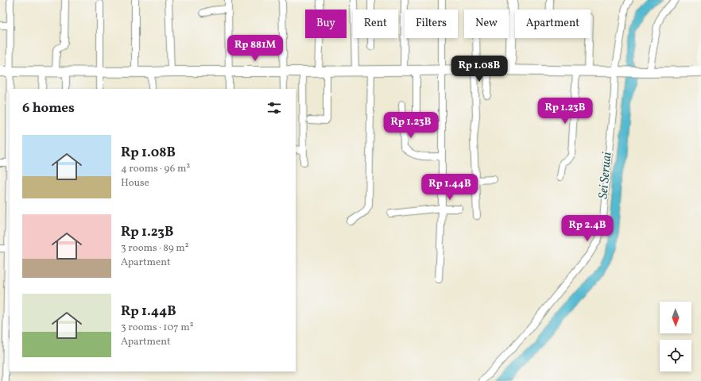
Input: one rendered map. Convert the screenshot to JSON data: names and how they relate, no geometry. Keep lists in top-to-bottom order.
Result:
{
  "water": ["Sei Seruai"],
  "north": "bottom",
  "page": {
    "chip": [
      "Buy",
      "Rent",
      "Filters",
      "New",
      "Apartment"
    ],
    "price": [
      "Rp 881M",
      "Rp 1.08B",
      "Rp 1.23B",
      "Rp 1.23B",
      "Rp 1.44B",
      "Rp 2.4B"
    ],
    "heading": "6 homes",
    "list": [
      {
        "name": "Rp 1.08B",
        "note": "4 rooms · 96 m² · House"
      },
      {
        "name": "Rp 1.23B",
        "note": "3 rooms · 89 m² · Apartment"
      },
      {
        "name": "Rp 1.44B",
        "note": "3 rooms · 107 m² · Apartment"
      }
    ]
  }
}
